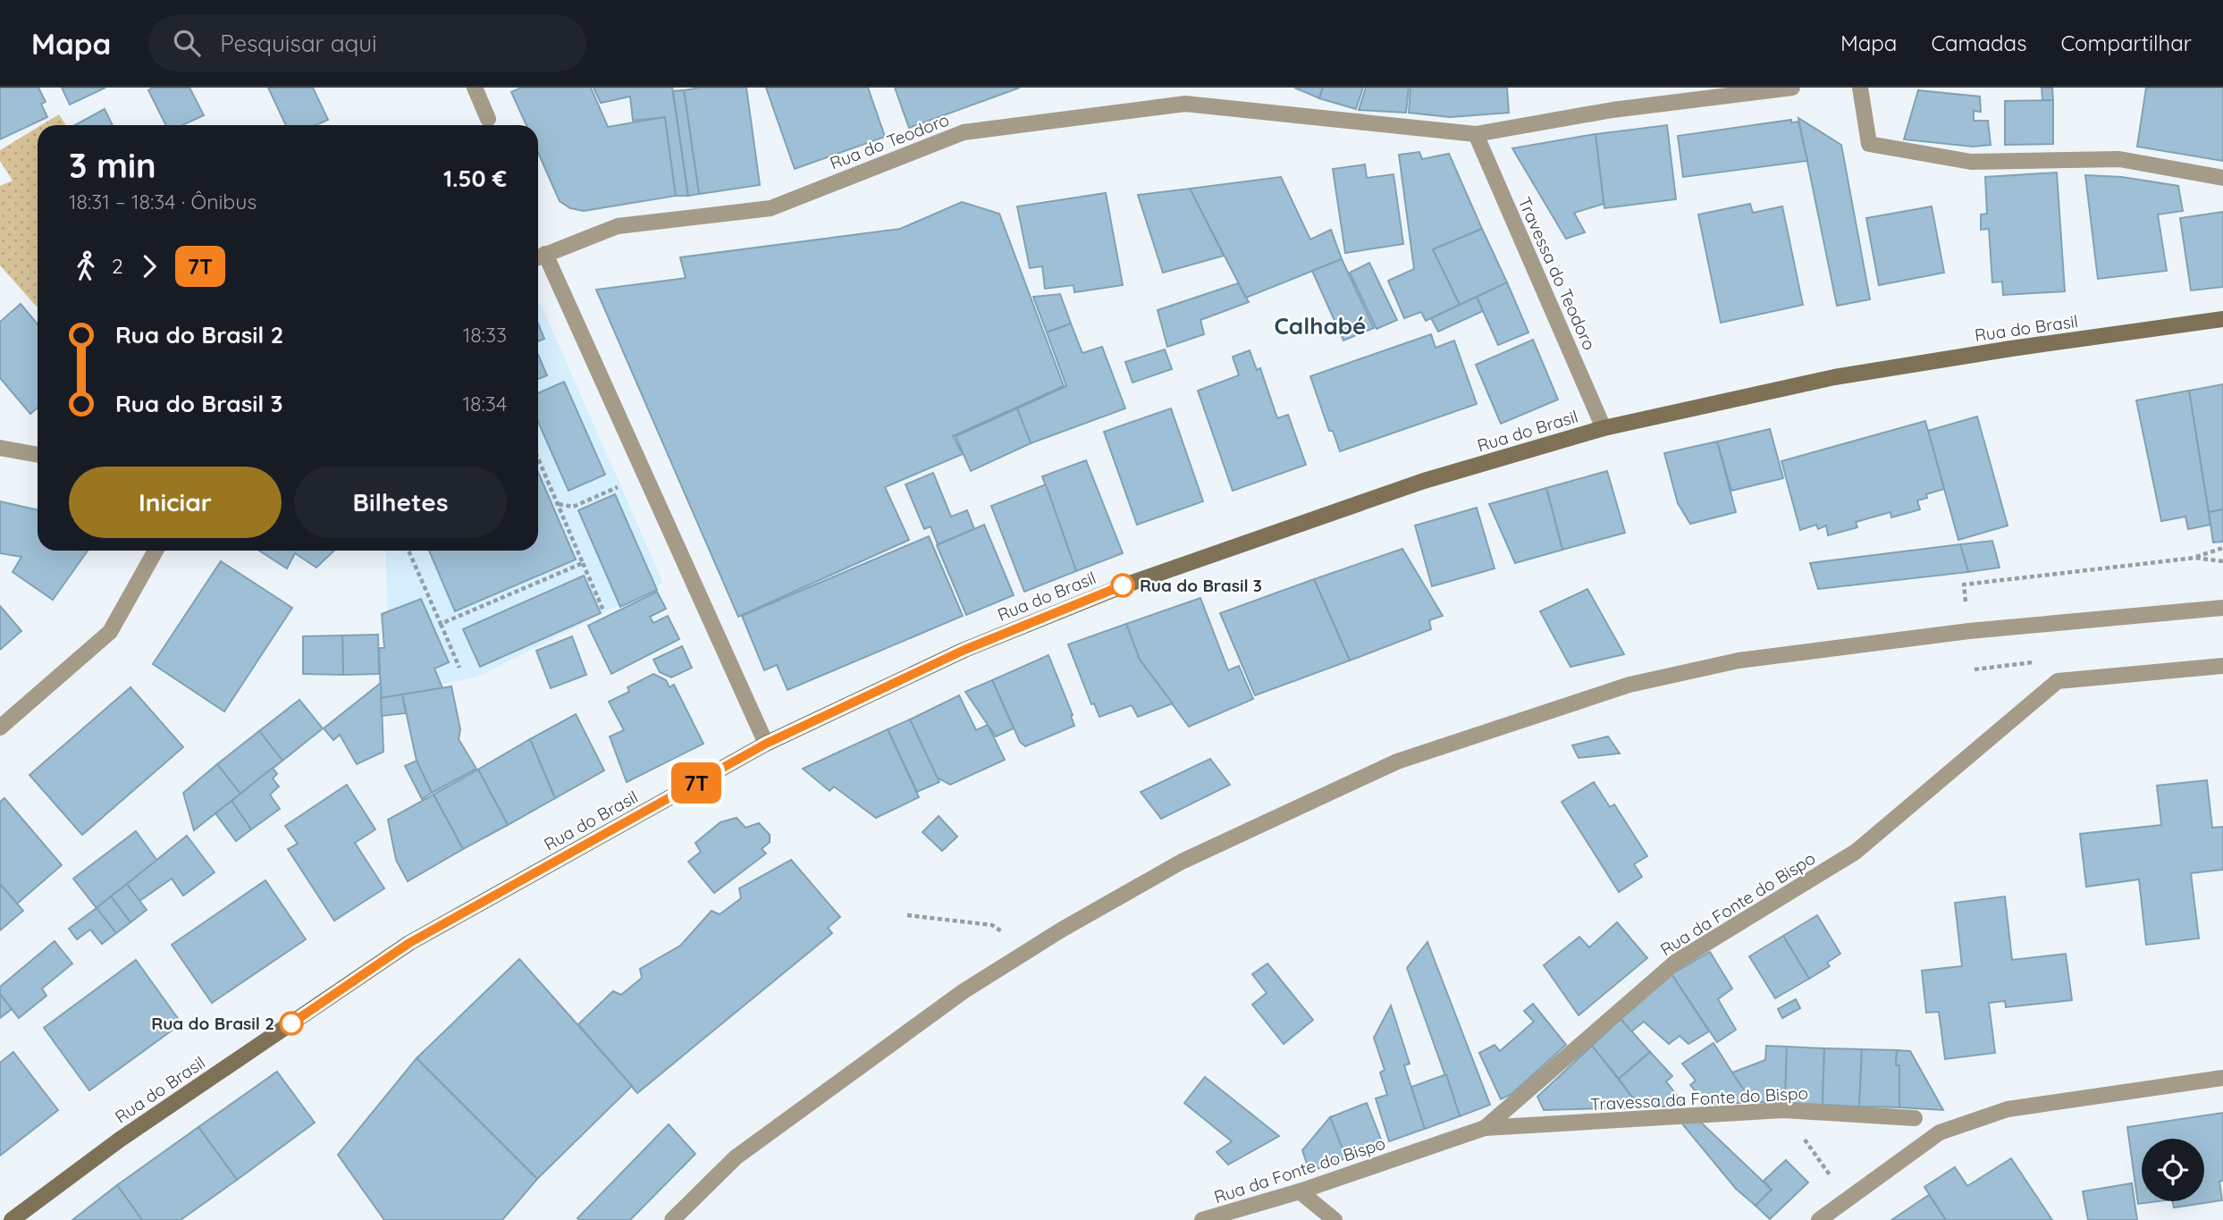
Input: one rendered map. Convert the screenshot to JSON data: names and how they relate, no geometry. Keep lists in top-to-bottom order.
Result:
{
  "streets": {
    "main road": ["Rua do Brasil"],
    "street": [
      "Rua do Teodoro",
      "Travessa do Teodoro",
      "Rua da Fonte do Bispo",
      "Travessa da Fonte do Bispo"
    ]
  },
  "crossings": [
    ["Rua do Teodoro", "Travessa do Teodoro"],
    ["Travessa do Teodoro", "Rua do Brasil"],
    ["Rua da Fonte do Bispo", "Travessa da Fonte do Bispo"]
  ],
  "districts": ["Calhabé"],
  "places": ["Rua do Brasil 3", "Rua do Brasil 2"],
  "lines": ["bus line 7T"],
  "page": {
    "header": "Mapa",
    "search": "Pesquisar aqui",
    "nav": ["Mapa", "Camadas", "Compartilhar"],
    "on_map": "7T",
    "heading": ["3 min", "18:31 – 18:34 · Ônibus", "1.50 €"],
    "legs": ["2", "7T"],
    "list": [
      {
        "name": "Rua do Brasil 2",
        "value": "18:33"
      },
      {
        "name": "Rua do Brasil 3",
        "value": "18:34"
      }
    ],
    "buttons": ["Iniciar", "Bilhetes"]
  }
}
